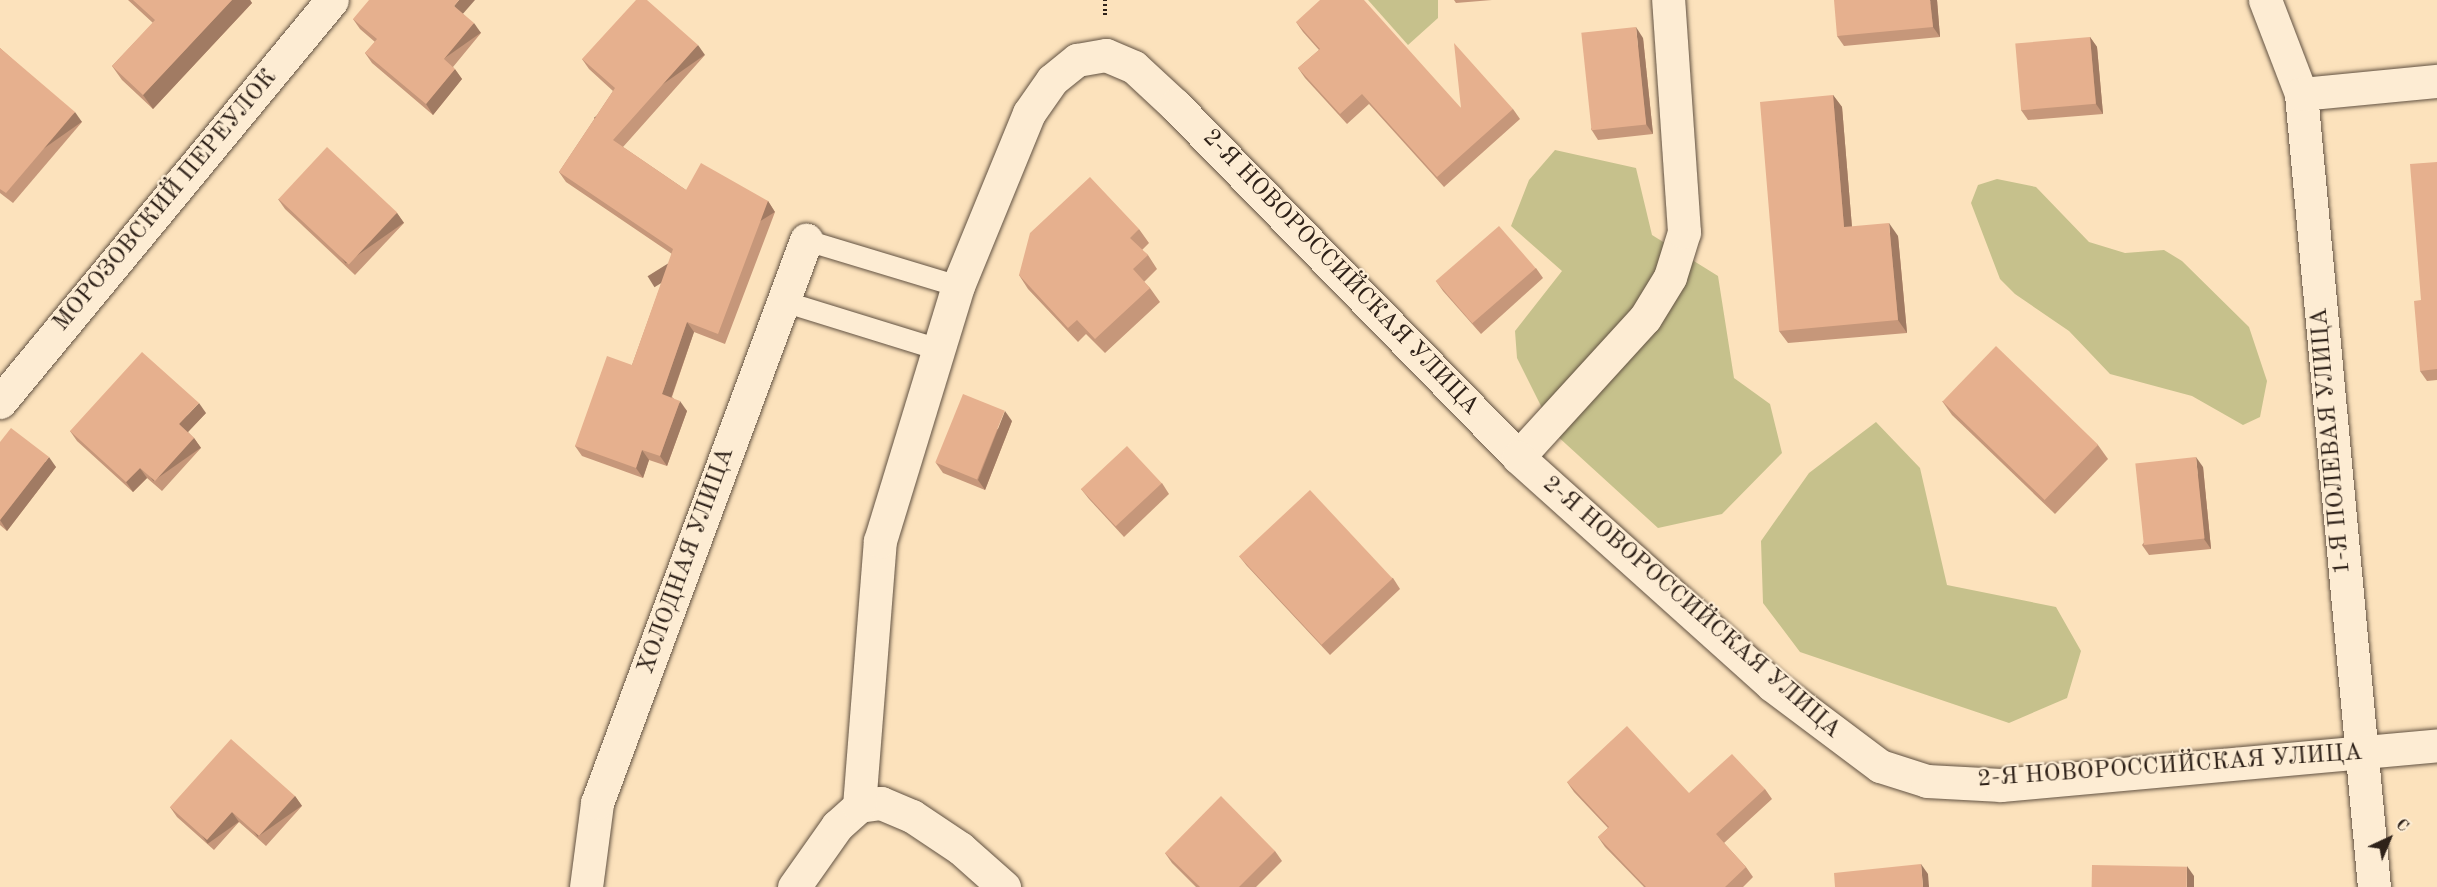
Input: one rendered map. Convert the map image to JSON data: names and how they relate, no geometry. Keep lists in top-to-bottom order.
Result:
{
  "streets": {
    "street": [
      "МОРОЗОВСКИЙ ПЕРЕУЛОК",
      "2-Я НОВОРОССИЙСКАЯ УЛИЦА",
      "1-Я ПОЛЕВАЯ УЛИЦА",
      "ХОЛОДНАЯ УЛИЦА"
    ]
  },
  "crossings": [
    ["2-Я НОВОРОССИЙСКАЯ УЛИЦА", "1-Я ПОЛЕВАЯ УЛИЦА"]
  ],
  "north": "top right"
}
